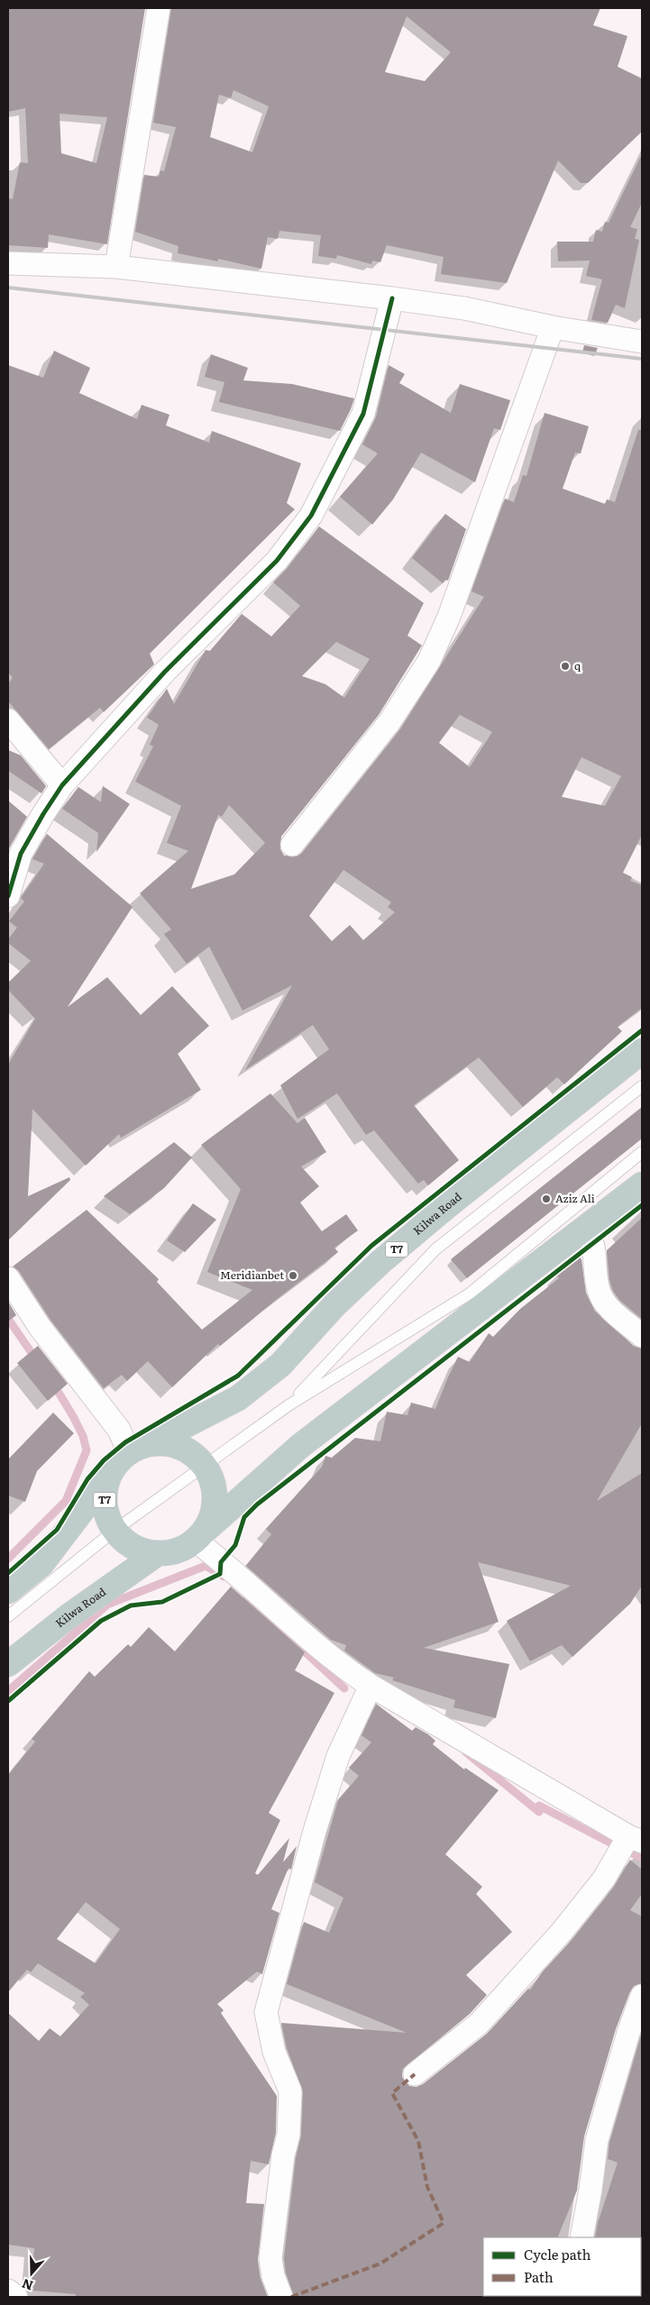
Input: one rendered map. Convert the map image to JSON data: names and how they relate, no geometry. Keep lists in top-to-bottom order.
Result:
{
  "streets": {
    "highway": ["Kilwa Road", "T7"]
  },
  "crossings": [
    ["Kilwa Road", "T7"]
  ],
  "places": ["q", "Aziz Ali", "Meridianbet"],
  "legend": ["Cycle path", "Path"],
  "north": "bottom"
}
